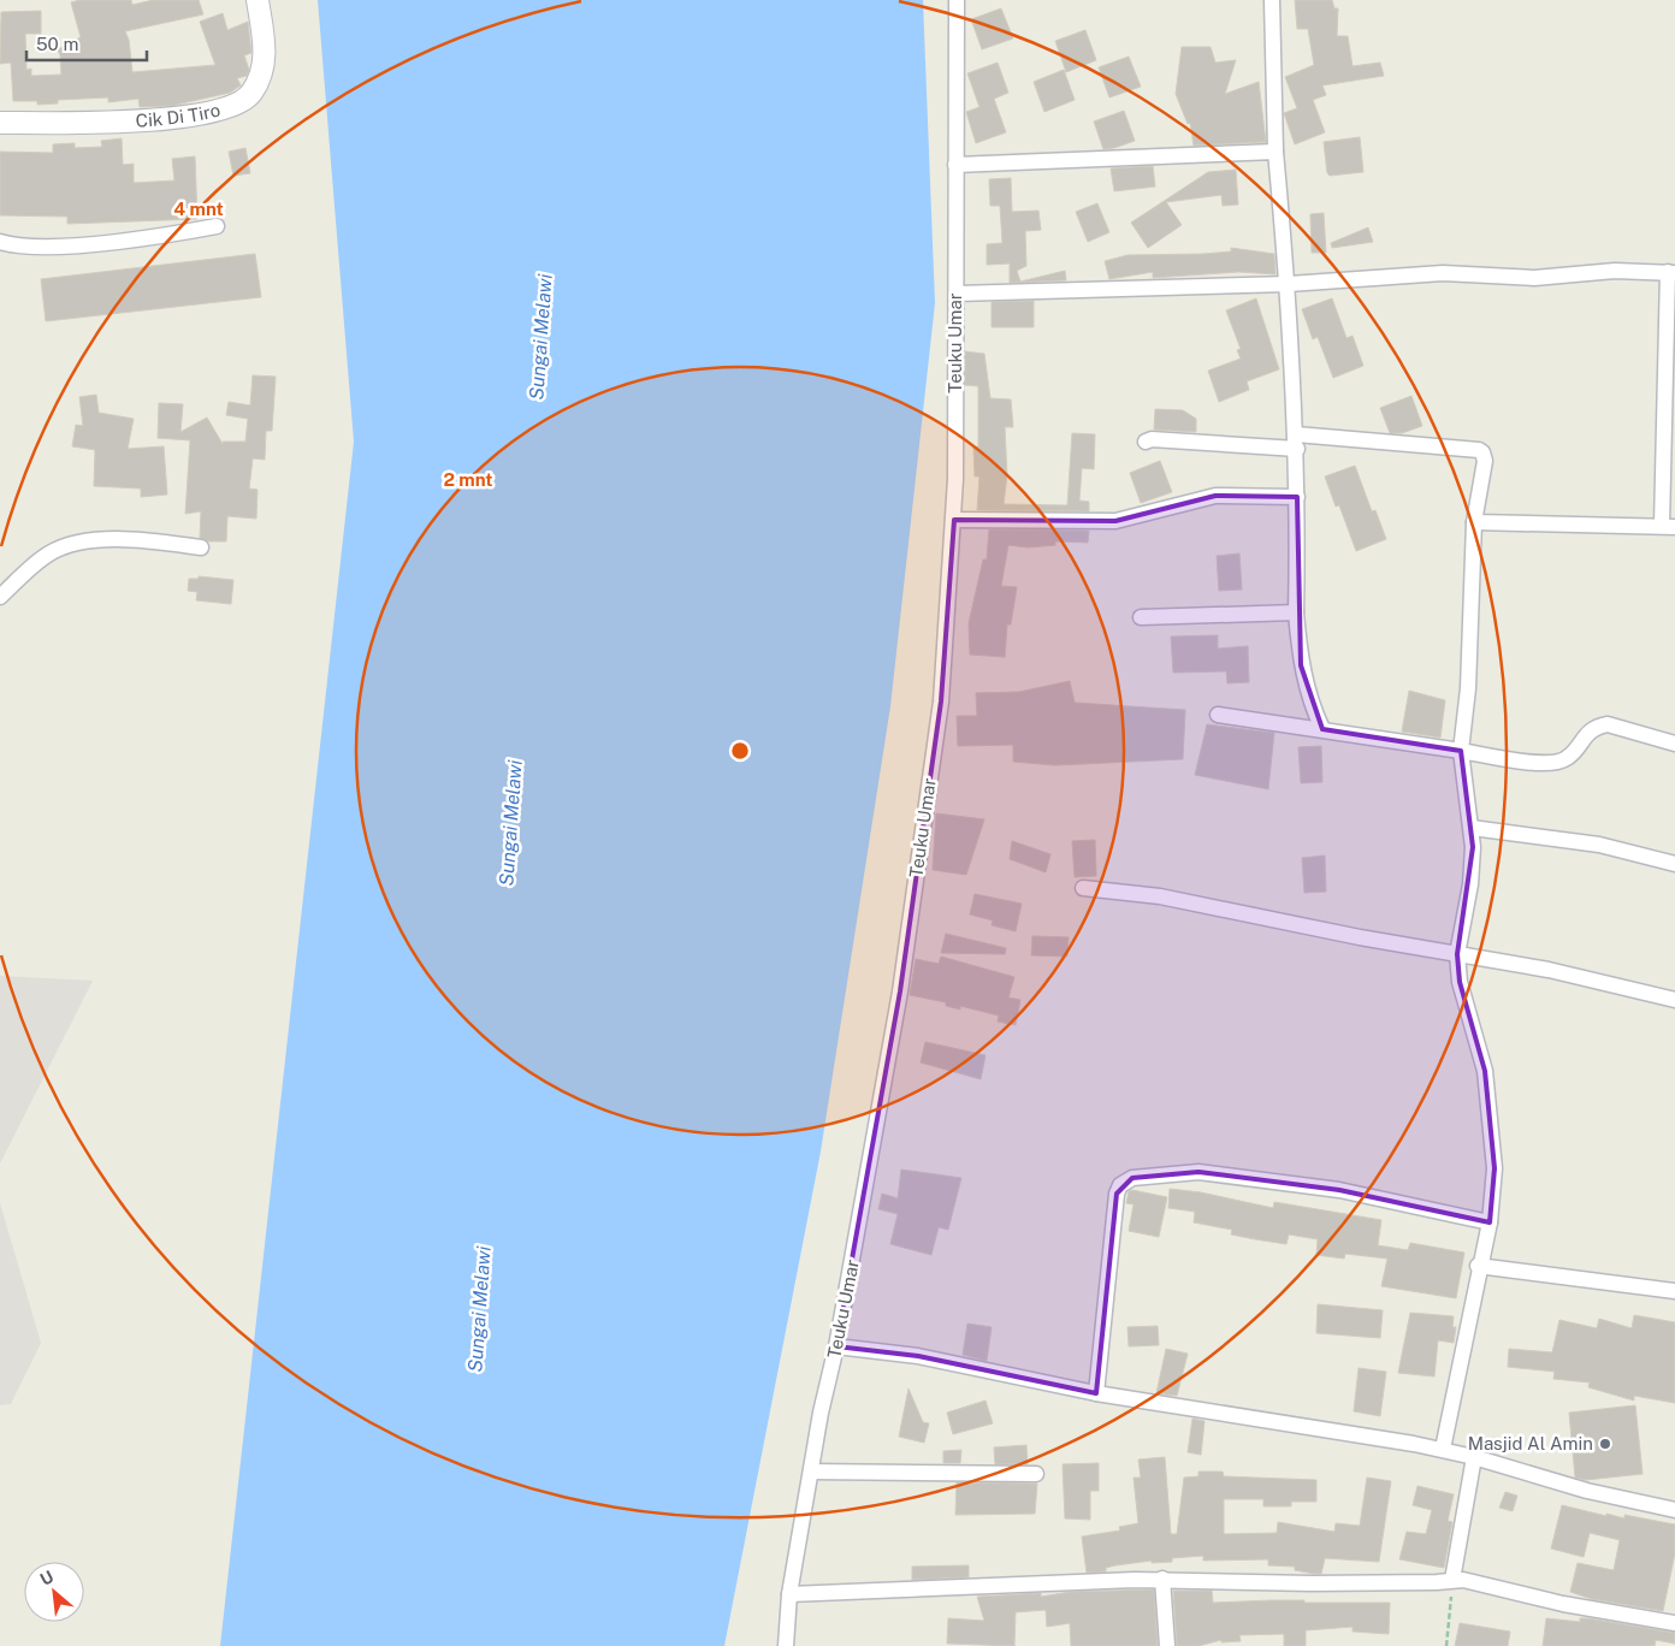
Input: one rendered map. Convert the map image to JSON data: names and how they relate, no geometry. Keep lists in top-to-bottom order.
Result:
{
  "streets": {
    "street": ["Cik Di Tiro", "Teuku Umar"]
  },
  "water": ["Sungai Melawi"],
  "places": ["Masjid Al Amin"],
  "scale_bar": "50 m",
  "north": "top left",
  "rings": ["4 mnt", "2 mnt"]
}
